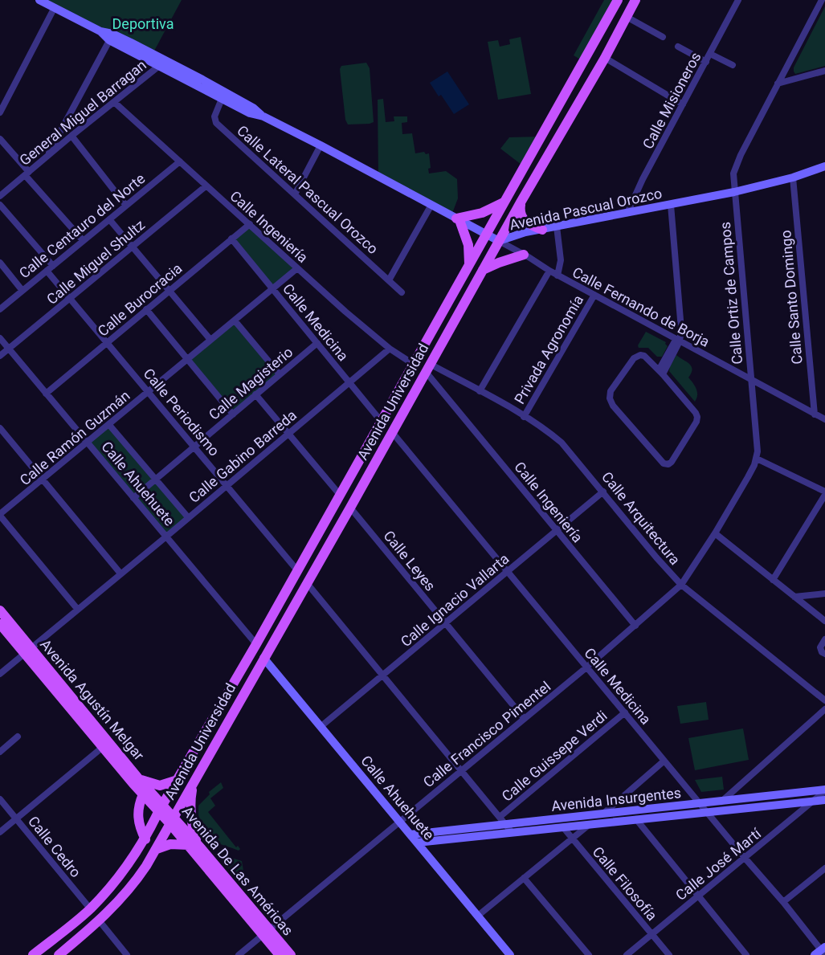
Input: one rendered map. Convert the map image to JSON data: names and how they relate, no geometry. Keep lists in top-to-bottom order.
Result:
{
  "streets": {
    "main road": ["Avenida Universidad", "Avenida Agustín Melgar", "Avenida De Las Américas"],
    "street": [
      "Calle Misioneros",
      "General Miguel Barragan",
      "Calle Lateral Pascual Orozco",
      "Avenida Pascual Orozco",
      "Calle Centauro del Norte",
      "Calle Ingeniería",
      "Calle Miguel Shultz",
      "Calle Ortiz de Campos",
      "Calle Santo Domingo",
      "Calle Burocracia",
      "Calle Fernando de Borja",
      "Calle Medicina",
      "Privada Agronomía",
      "Calle Magisterio",
      "Calle Periodismo",
      "Calle Ramón Guzmán",
      "Calle Gabino Barreda",
      "Calle Ahuehuete",
      "Calle Arquitectura",
      "Calle Leyes",
      "Calle Ignacio Vallarta",
      "Calle Francisco Pimentel",
      "Calle Guissepe Verdi",
      "Avenida Insurgentes",
      "Calle Cedro",
      "Calle José Martí",
      "Calle Filosofía"
    ]
  },
  "crossings": [
    ["Calle Misioneros", "Avenida Pascual Orozco"],
    ["General Miguel Barragan", "Avenida Pascual Orozco"],
    ["General Miguel Barragan", "Calle Ingeniería"],
    ["Calle Lateral Pascual Orozco", "Avenida Pascual Orozco"],
    ["Avenida Pascual Orozco", "Calle Ortiz de Campos"],
    ["Avenida Pascual Orozco", "Calle Santo Domingo"],
    ["Avenida Pascual Orozco", "Calle Fernando de Borja"],
    ["Avenida Pascual Orozco", "Avenida Universidad"],
    ["Calle Centauro del Norte", "Calle Ingeniería"],
    ["Calle Centauro del Norte", "Calle Periodismo"],
    ["Calle Ingeniería", "Calle Miguel Shultz"],
    ["Calle Ingeniería", "Calle Burocracia"],
    ["Calle Ingeniería", "Avenida Universidad"],
    ["Calle Ingeniería", "Calle Ramón Guzmán"],
    ["Calle Ingeniería", "Calle Gabino Barreda"],
    ["Calle Ingeniería", "Calle Arquitectura"],
    ["Calle Ingeniería", "Calle Ignacio Vallarta"],
    ["Calle Ingeniería", "Calle Francisco Pimentel"],
    ["Calle Miguel Shultz", "Calle Periodismo"],
    ["Calle Miguel Shultz", "Calle Ahuehuete"],
    ["Calle Ortiz de Campos", "Calle Fernando de Borja"],
    ["Calle Ortiz de Campos", "Calle Arquitectura"],
    ["Calle Ortiz de Campos", "Calle Francisco Pimentel"],
    ["Calle Santo Domingo", "Calle Fernando de Borja"],
    ["Calle Burocracia", "Calle Medicina"],
    ["Calle Burocracia", "Calle Periodismo"],
    ["Calle Burocracia", "Calle Ahuehuete"],
    ["Calle Fernando de Borja", "Privada Agronomía"],
    ["Calle Fernando de Borja", "Avenida Universidad"],
    ["Calle Medicina", "Calle Magisterio"],
    ["Calle Medicina", "Avenida Universidad"],
    ["Calle Medicina", "Calle Ramón Guzmán"],
    ["Calle Medicina", "Calle Gabino Barreda"],
    ["Calle Medicina", "Calle Ignacio Vallarta"],
    ["Calle Medicina", "Calle Francisco Pimentel"],
    ["Calle Medicina", "Calle Guissepe Verdi"],
    ["Calle Medicina", "Avenida Insurgentes"],
    ["Calle Medicina", "Calle José Martí"],
    ["Privada Agronomía", "Calle Arquitectura"],
    ["Calle Magisterio", "Calle Periodismo"],
    ["Calle Magisterio", "Calle Ahuehuete"],
    ["Avenida Universidad", "Calle Periodismo"],
    ["Avenida Universidad", "Calle Ahuehuete"],
    ["Avenida Universidad", "Calle Arquitectura"],
    ["Avenida Universidad", "Calle Leyes"],
    ["Avenida Universidad", "Avenida Agustín Melgar"],
    ["Avenida Universidad", "Calle Cedro"],
    ["Avenida Universidad", "Avenida De Las Américas"],
    ["Calle Periodismo", "Calle Ramón Guzmán"],
    ["Calle Periodismo", "Calle Gabino Barreda"],
    ["Calle Ramón Guzmán", "Calle Ahuehuete"],
    ["Calle Gabino Barreda", "Calle Ahuehuete"],
    ["Calle Gabino Barreda", "Avenida Agustín Melgar"],
    ["Calle Ahuehuete", "Calle Ignacio Vallarta"],
    ["Calle Ahuehuete", "Calle Francisco Pimentel"],
    ["Calle Ahuehuete", "Avenida Insurgentes"],
    ["Calle Arquitectura", "Calle Ignacio Vallarta"],
    ["Calle Arquitectura", "Calle Francisco Pimentel"],
    ["Calle Leyes", "Calle Ignacio Vallarta"],
    ["Calle Leyes", "Calle Francisco Pimentel"],
    ["Avenida Agustín Melgar", "Avenida De Las Américas"],
    ["Calle Francisco Pimentel", "Avenida De Las Américas"],
    ["Calle Guissepe Verdi", "Avenida Insurgentes"],
    ["Avenida Insurgentes", "Calle José Martí"],
    ["Avenida Insurgentes", "Calle Filosofía"],
    ["Calle José Martí", "Calle Filosofía"]
  ],
  "parks": ["Deportiva"]
}
